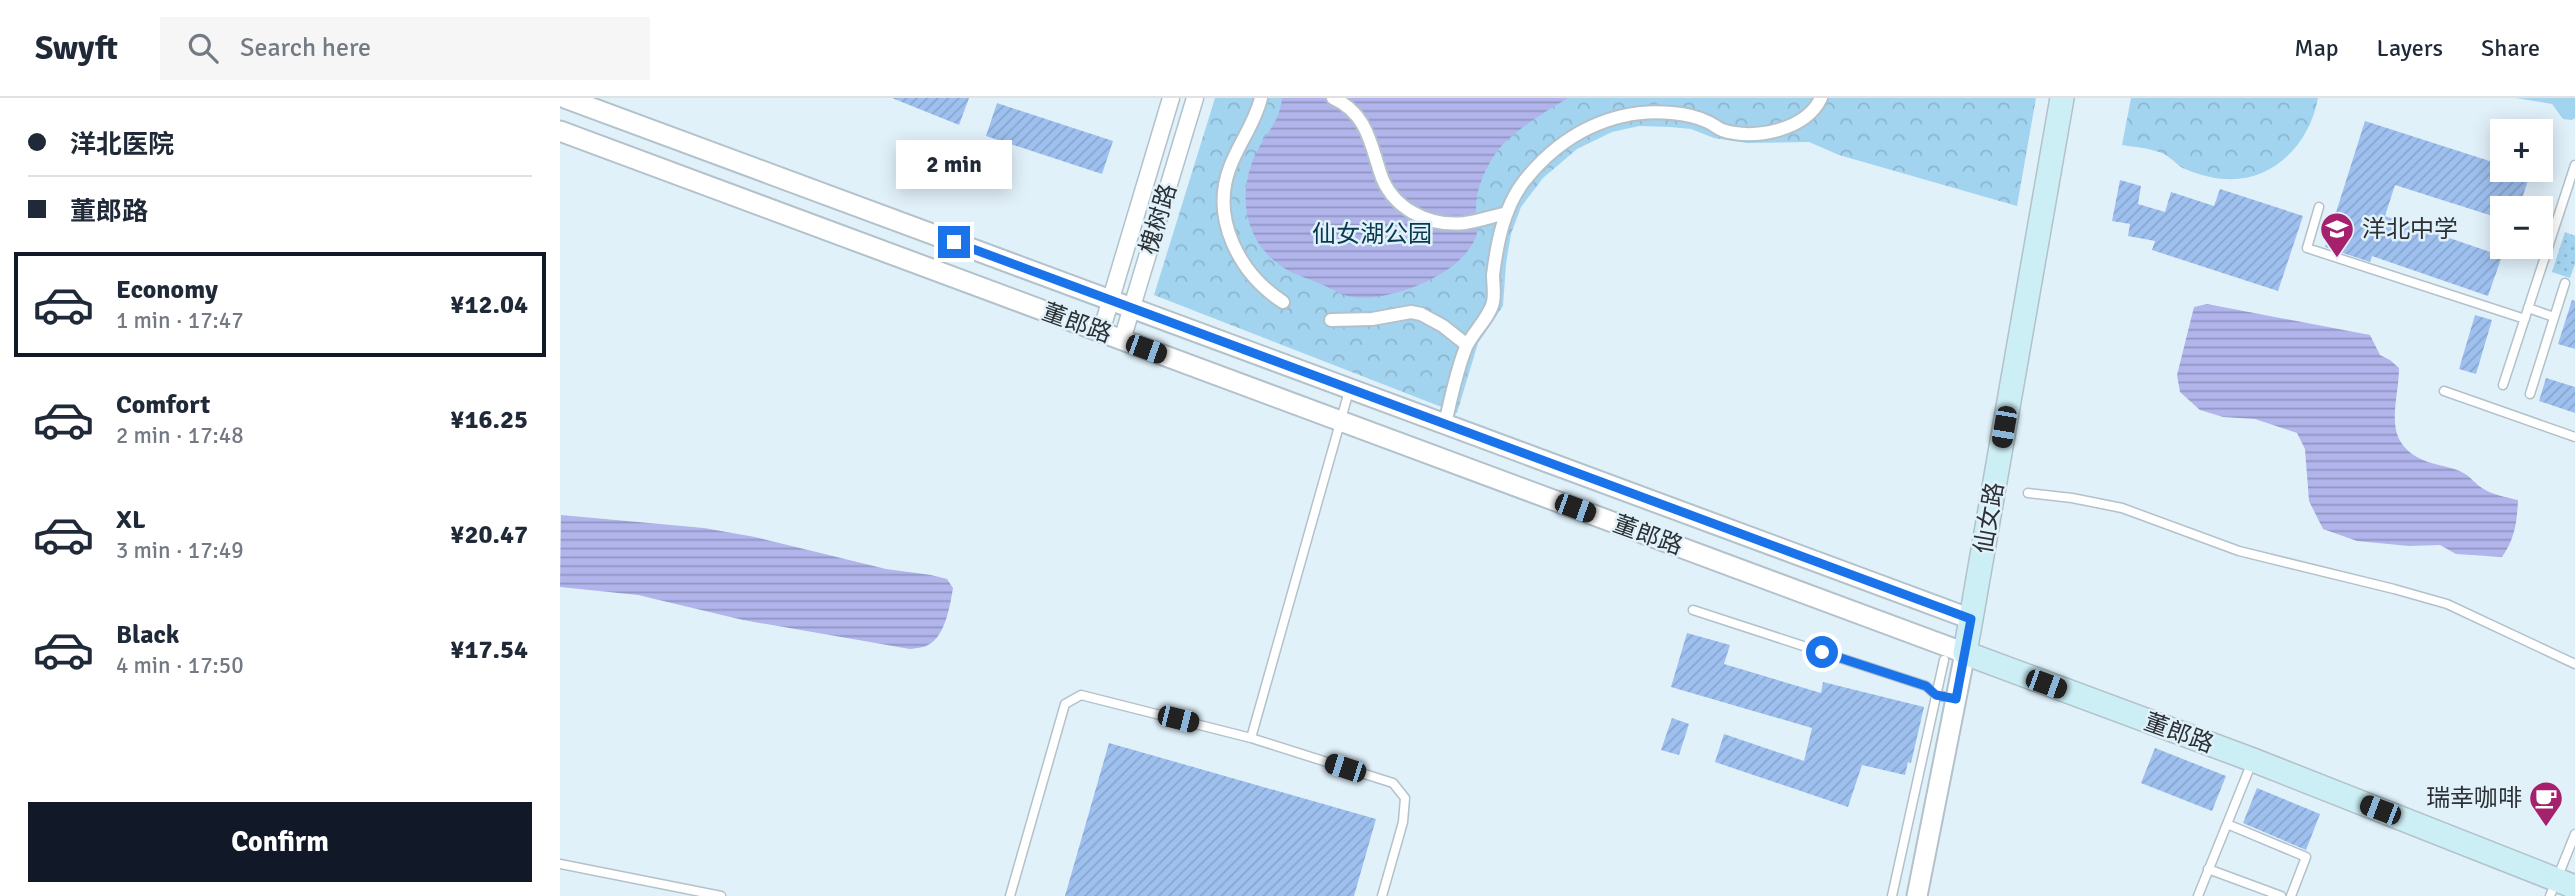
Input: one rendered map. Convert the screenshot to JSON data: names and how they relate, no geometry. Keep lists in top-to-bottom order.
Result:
{
  "streets": {
    "main road": ["董郎路", "仙女路"],
    "street": ["槐树路"]
  },
  "crossings": [
    ["槐树路", "董郎路"],
    ["董郎路", "仙女路"]
  ],
  "parks": ["仙女湖公园"],
  "places": {
    "school or university": ["洋北中学"],
    "cafe": ["瑞幸咖啡"]
  },
  "page": {
    "header": "Swyft",
    "search": "Search here",
    "nav": ["Map", "Layers", "Share"],
    "banner": ["洋北医院", "董郎路"],
    "map_buttons": ["+", "−"],
    "bubble": "2 min",
    "list": [
      {
        "name": "Economy",
        "note": "1 min · 17:47",
        "value": "¥12.04"
      },
      {
        "name": "Comfort",
        "note": "2 min · 17:48",
        "value": "¥16.25"
      },
      {
        "name": "XL",
        "note": "3 min · 17:49",
        "value": "¥20.47"
      },
      {
        "name": "Black",
        "note": "4 min · 17:50",
        "value": "¥17.54"
      }
    ],
    "buttons": "Confirm"
  }
}
